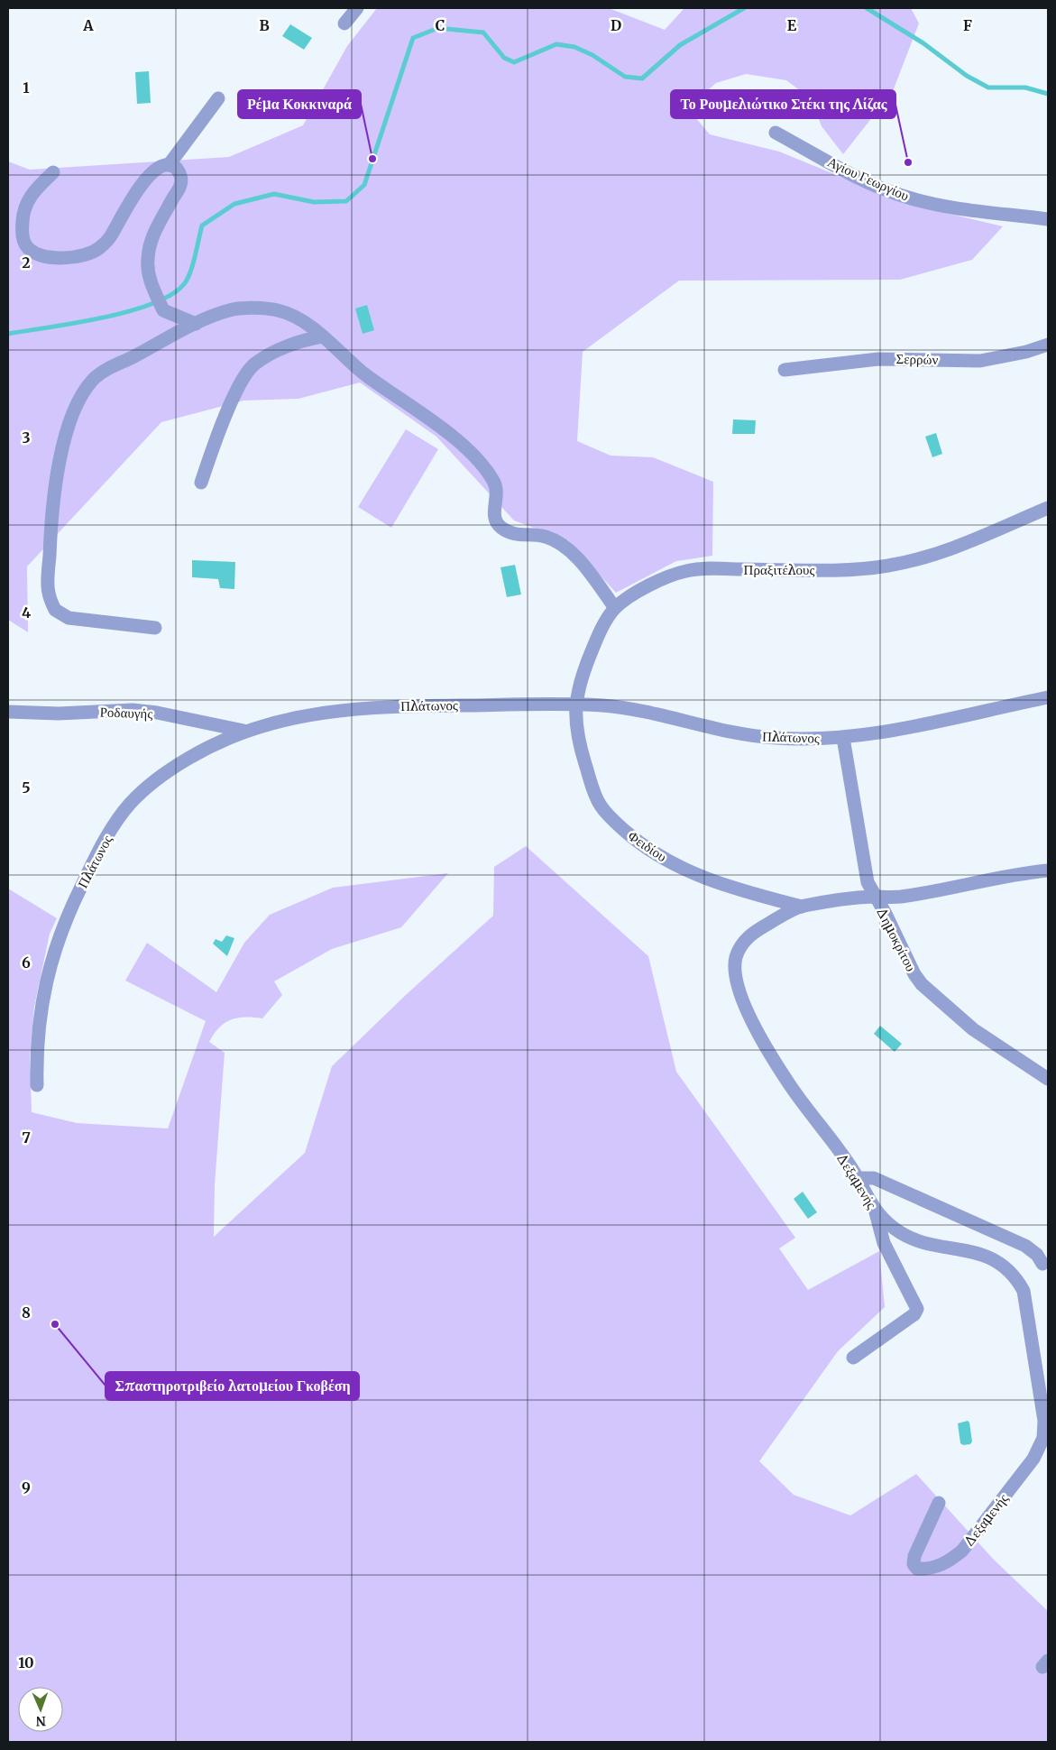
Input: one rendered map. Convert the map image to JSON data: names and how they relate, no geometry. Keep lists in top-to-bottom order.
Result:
{
  "streets": {
    "street": [
      "Αγίου Γεωργίου",
      "Σερρών",
      "Πραξιτέλους",
      "Πλάτωνος",
      "Ροδαυγής",
      "Φειδίου",
      "Δημοκρίτου",
      "Δεξαμενής"
    ]
  },
  "crossings": [
    ["Πραξιτέλους", "Πλάτωνος"],
    ["Πραξιτέλους", "Φειδίου"],
    ["Πλάτωνος", "Ροδαυγής"],
    ["Πλάτωνος", "Φειδίου"],
    ["Πλάτωνος", "Δημοκρίτου"],
    ["Φειδίου", "Δεξαμενής"],
    ["Δημοκρίτου", "Δεξαμενής"]
  ],
  "places": ["Ρέμα Κοκκιναρά", "Το Ρουμελιώτικο Στέκι της Λίζας", "Σπαστηροτριβείο λατομείου Γκοβέση"],
  "north": "bottom",
  "grid": {
    "columns": [
      "A",
      "B",
      "C",
      "D",
      "E",
      "F"
    ],
    "rows": [
      "1",
      "2",
      "3",
      "4",
      "5",
      "6",
      "7",
      "8",
      "9",
      "10"
    ]
  }
}
